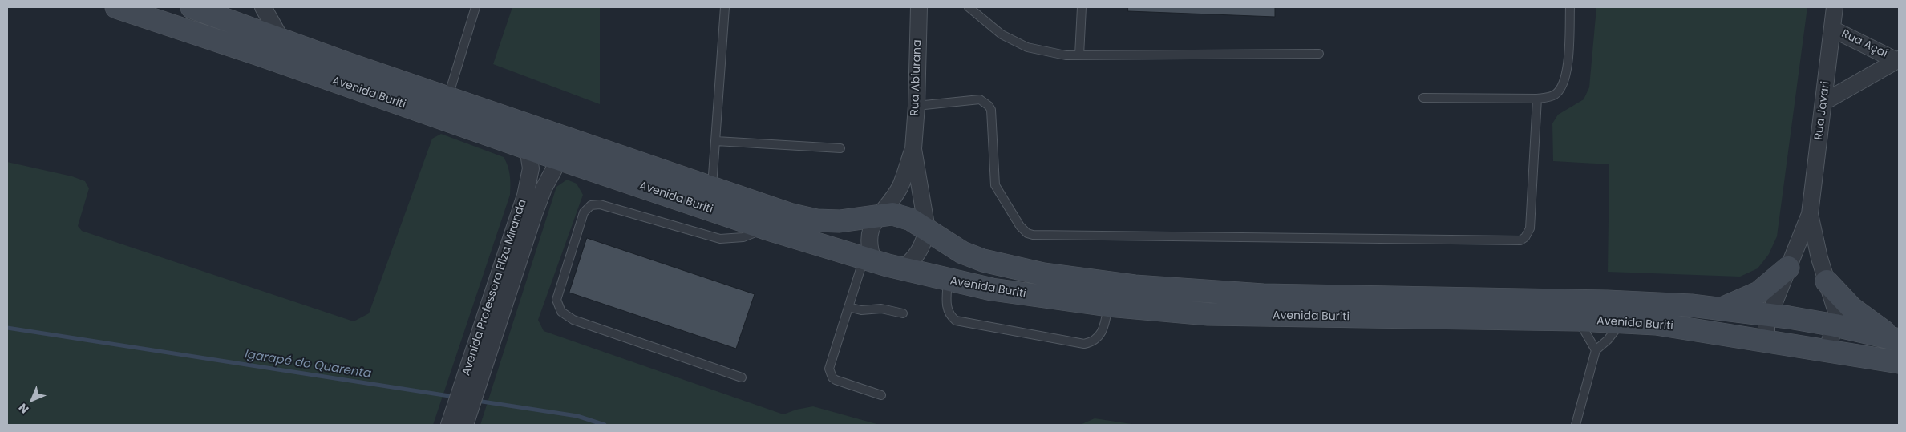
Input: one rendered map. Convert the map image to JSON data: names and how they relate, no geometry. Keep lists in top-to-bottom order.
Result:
{
  "streets": {
    "main road": ["Avenida Buriti"],
    "street": [
      "Rua Açaí",
      "Rua Abiurana",
      "Rua Javari",
      "Avenida Professora Eliza Miranda"
    ]
  },
  "crossings": [
    ["Rua Açaí", "Rua Javari"],
    ["Rua Abiurana", "Avenida Buriti"],
    ["Avenida Buriti", "Rua Javari"],
    ["Avenida Buriti", "Avenida Professora Eliza Miranda"]
  ],
  "water": ["Igarapé do Quarenta"],
  "north": "bottom left"
}
